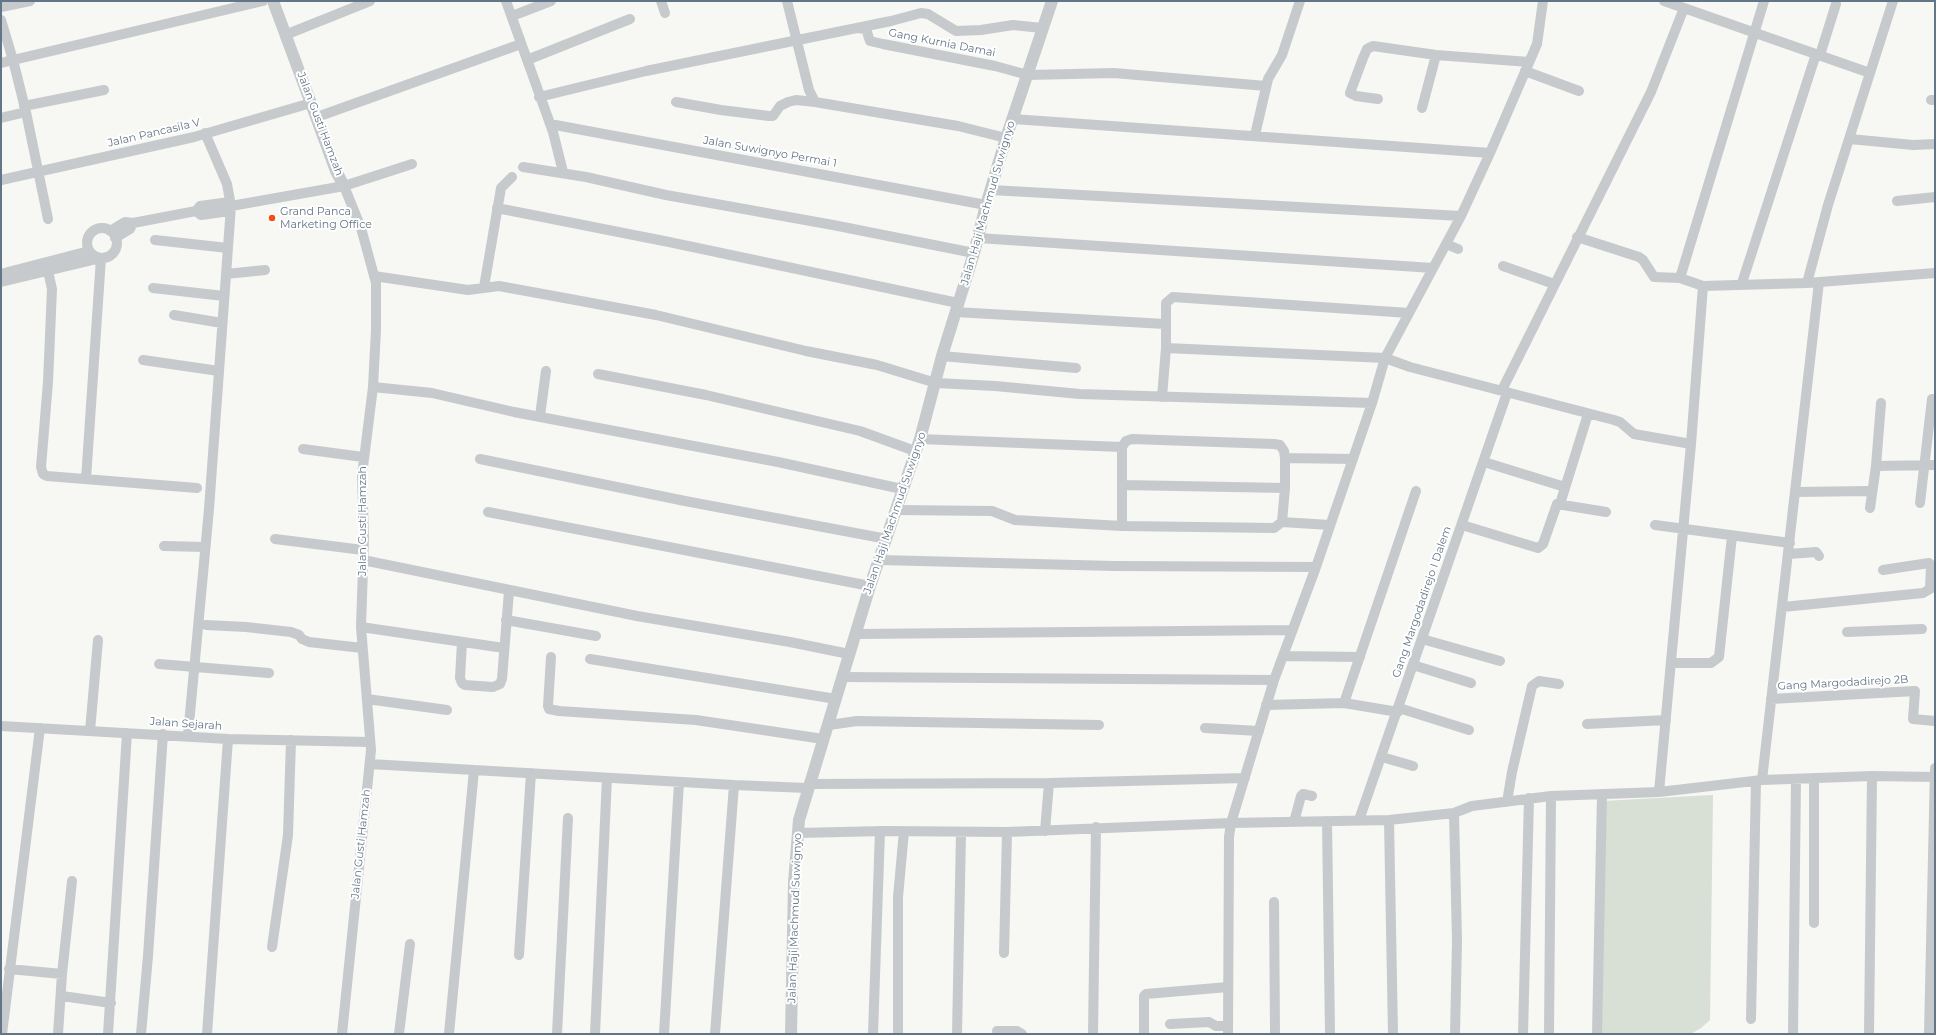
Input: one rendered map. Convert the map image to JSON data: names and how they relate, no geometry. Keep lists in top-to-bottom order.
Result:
{
  "streets": {
    "street": [
      "Gang Kurnia Damai",
      "Jalan Gusti Hamzah",
      "Jalan Pancasila V",
      "Jalan Suwignyo Permai 1",
      "Jalan Haji Machmud Suwignyo",
      "Gang Margodadirejo I Dalem",
      "Gang Margodadirejo 2B",
      "Jalan Sejarah"
    ]
  },
  "crossings": [
    ["Gang Kurnia Damai", "Jalan Haji Machmud Suwignyo"],
    ["Jalan Gusti Hamzah", "Jalan Pancasila V"],
    ["Jalan Gusti Hamzah", "Jalan Sejarah"],
    ["Jalan Suwignyo Permai 1", "Jalan Haji Machmud Suwignyo"]
  ],
  "places": ["Grand Panca Marketing Office"]
}
